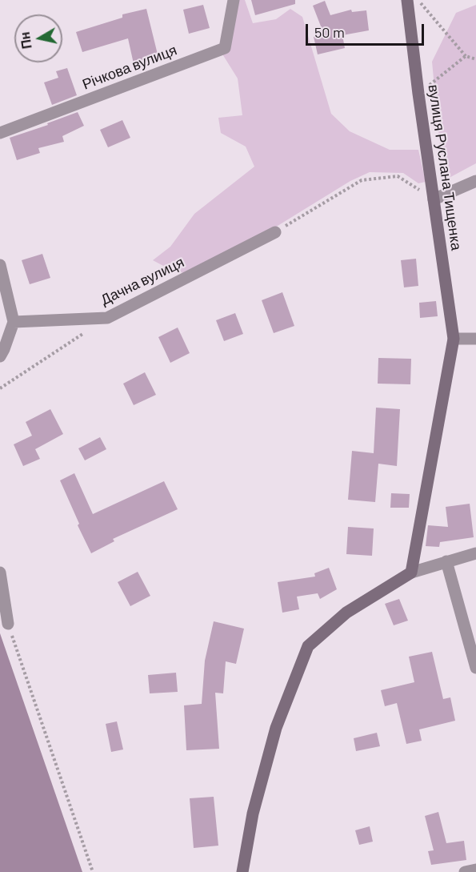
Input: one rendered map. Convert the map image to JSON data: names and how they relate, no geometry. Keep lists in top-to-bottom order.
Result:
{
  "streets": {
    "street": ["Річкова вулиця", "вулиця Руслана Тищенка", "Дачна вулиця"]
  },
  "scale_bar": "50 m",
  "north": "left"
}
